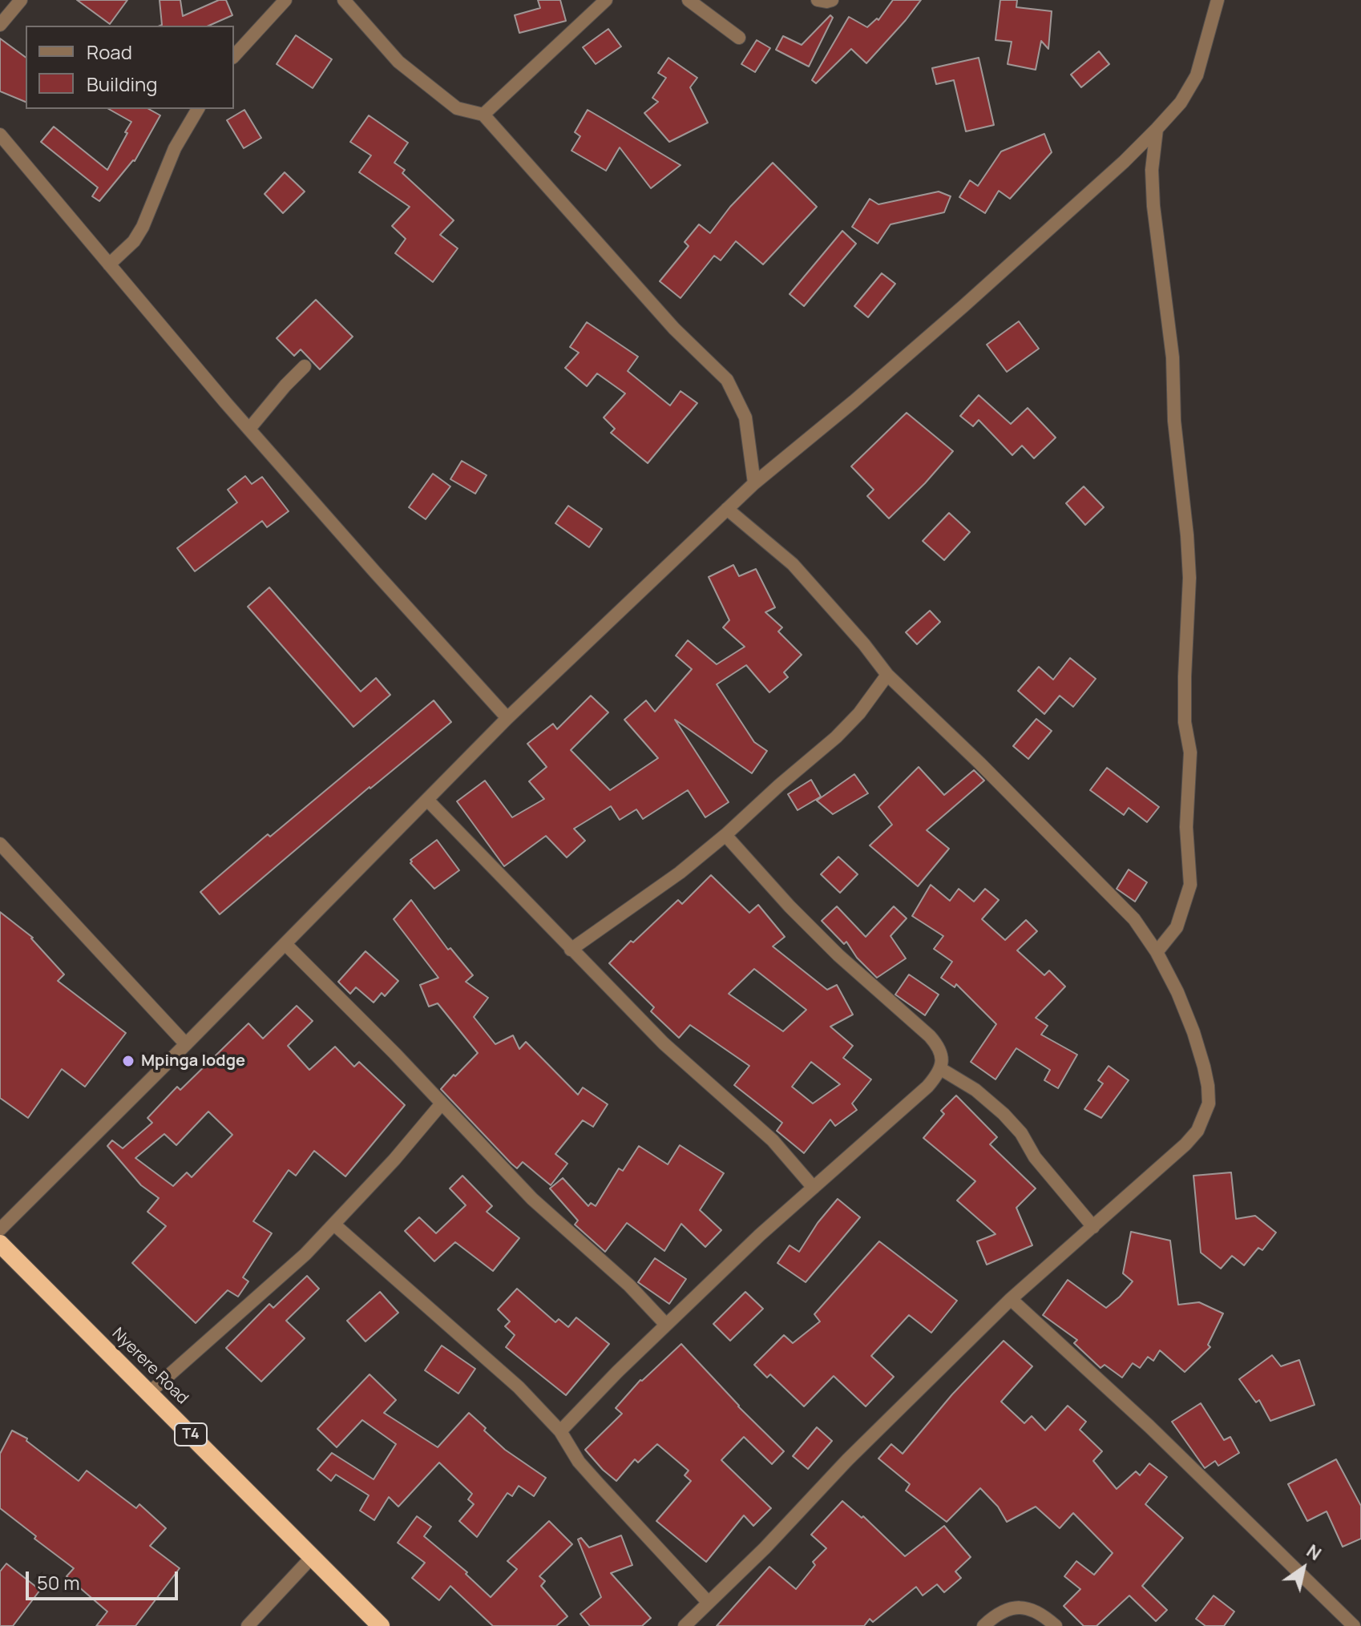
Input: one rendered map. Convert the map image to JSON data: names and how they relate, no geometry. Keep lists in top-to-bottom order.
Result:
{
  "streets": {
    "highway": ["Nyerere Road", "T4"]
  },
  "places": ["Mpinga lodge"],
  "legend": ["Road", "Building"],
  "scale_bar": "50 m",
  "north": "top right"
}
